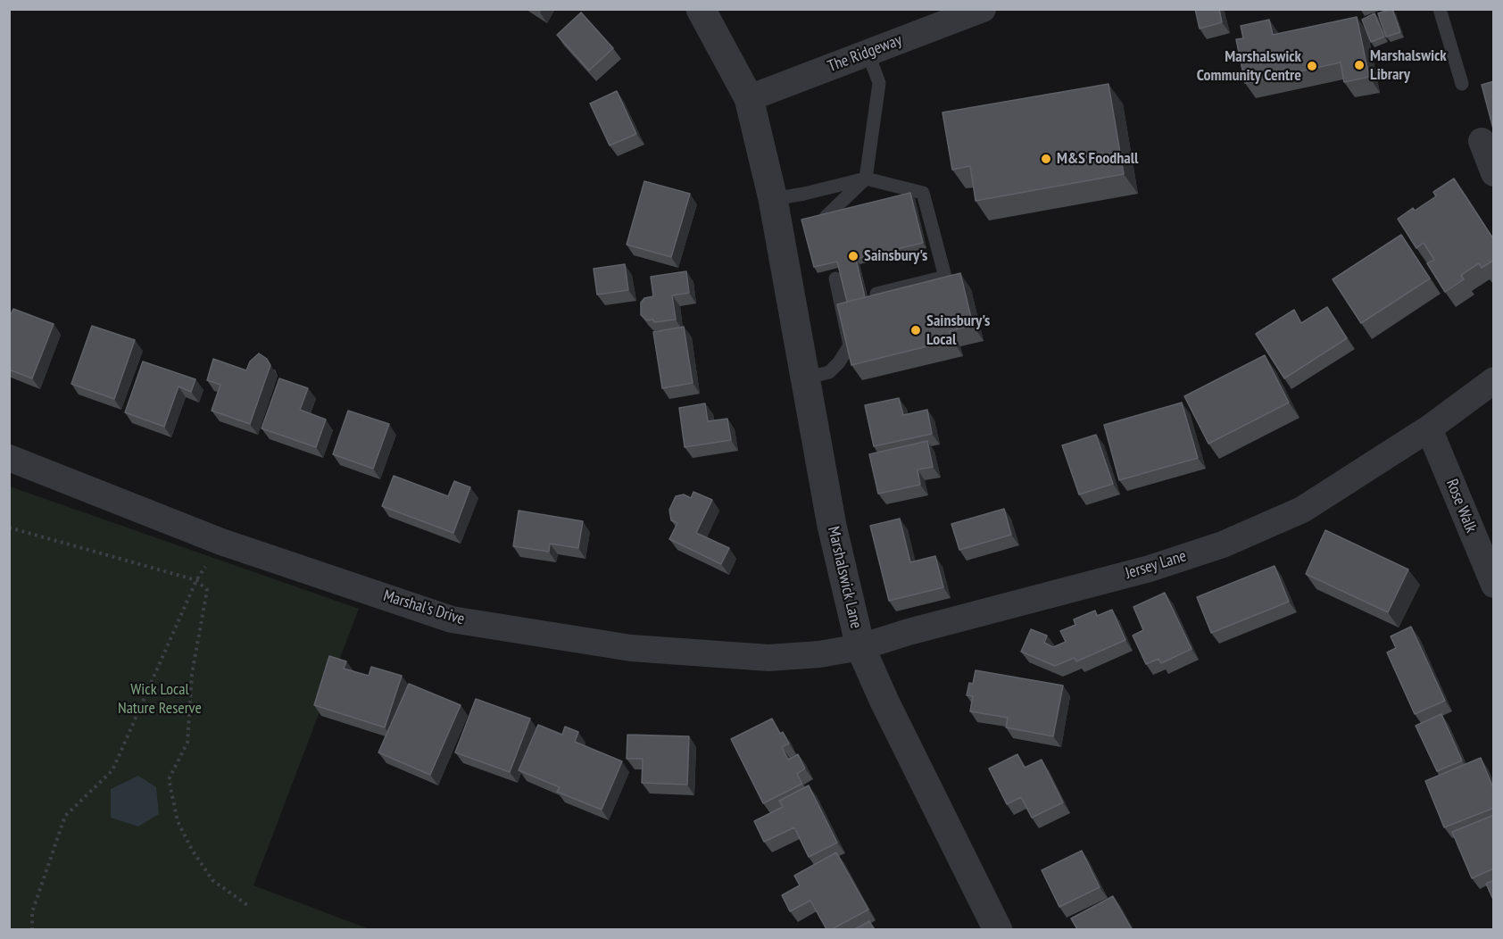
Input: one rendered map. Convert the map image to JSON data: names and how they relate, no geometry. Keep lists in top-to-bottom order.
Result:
{
  "streets": {
    "street": [
      "The Ridgeway",
      "Rose Walk",
      "Jersey Lane",
      "Marshalswick Lane",
      "Marshal's Drive"
    ]
  },
  "crossings": [
    ["The Ridgeway", "Marshalswick Lane"],
    ["Rose Walk", "Jersey Lane"],
    ["Jersey Lane", "Marshalswick Lane"],
    ["Jersey Lane", "Marshal's Drive"],
    ["Marshalswick Lane", "Marshal's Drive"]
  ],
  "parks": ["Wick Local Nature Reserve"],
  "places": [
    "Marshalswick Library",
    "Marshalswick Community Centre",
    "M&S Foodhall",
    "Sainsbury's",
    "Sainsbury's Local"
  ]
}
